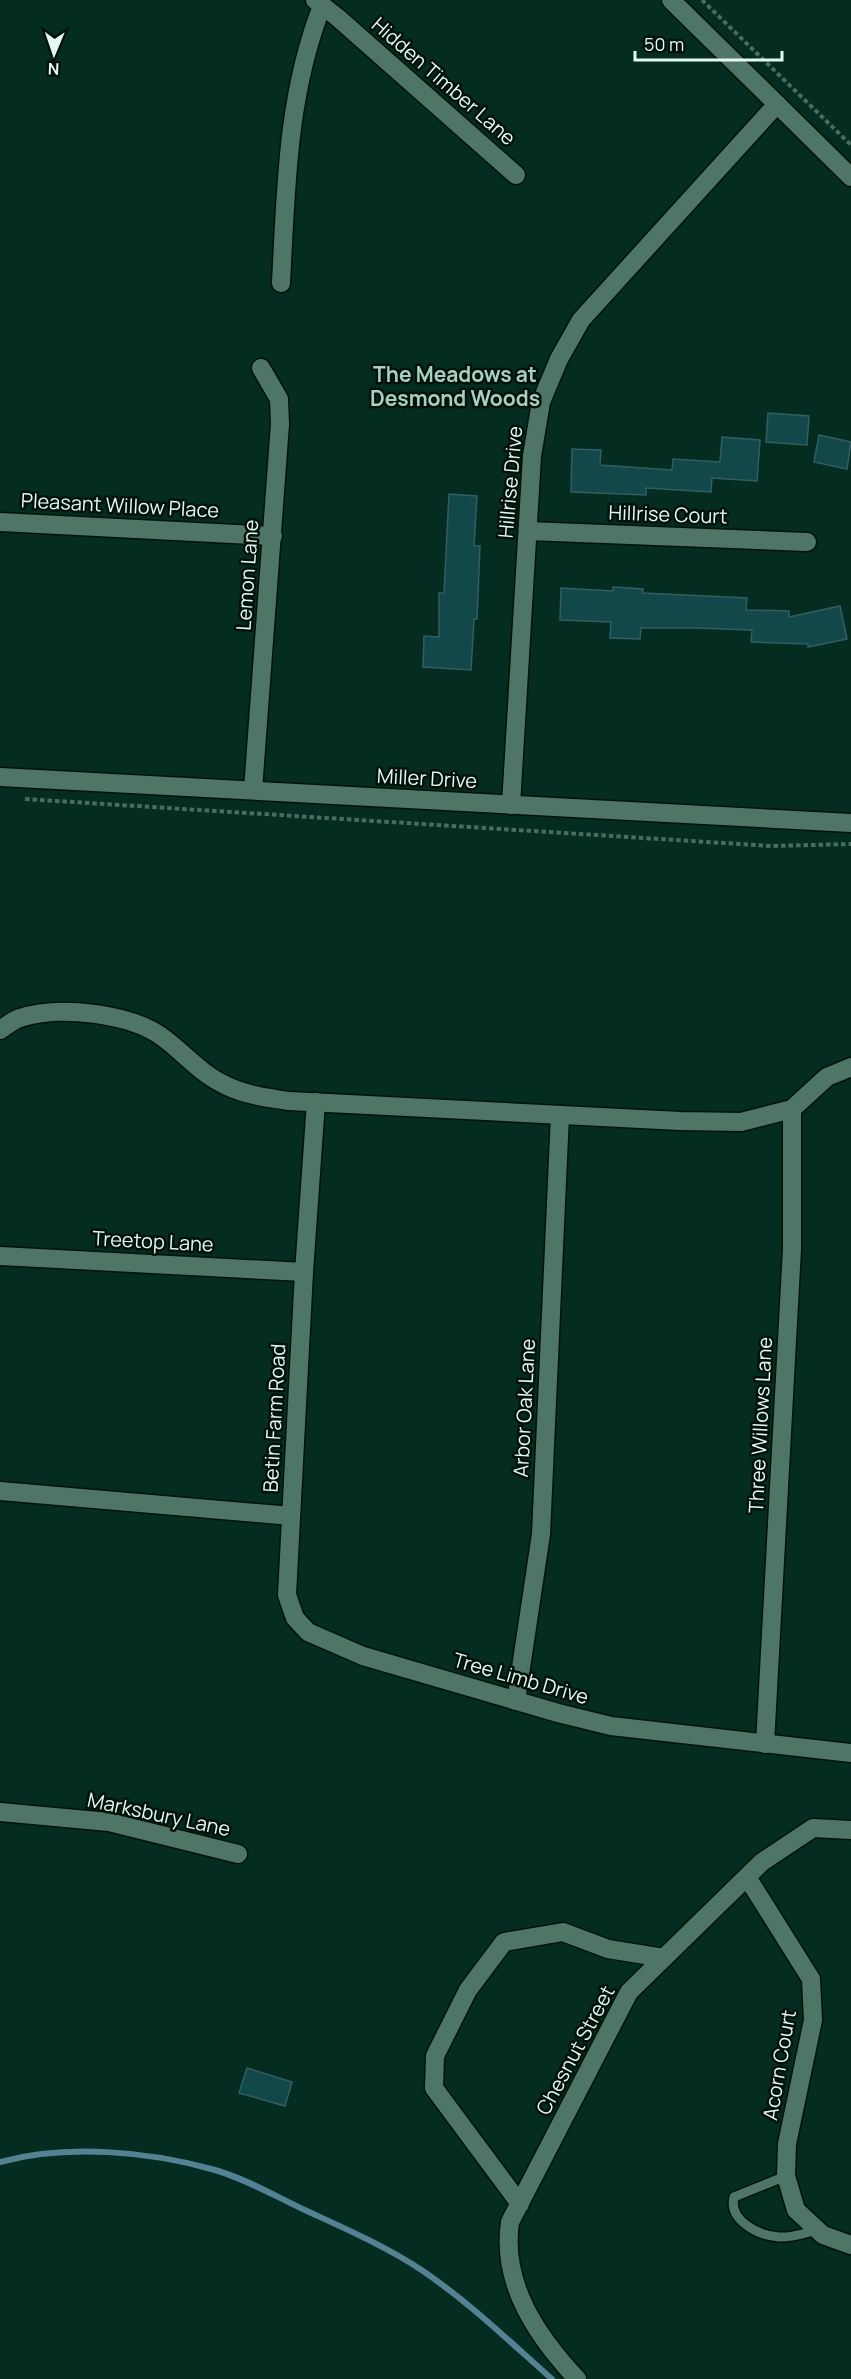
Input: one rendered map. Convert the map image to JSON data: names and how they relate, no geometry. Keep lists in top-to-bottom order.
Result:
{
  "streets": {
    "street": [
      "Hidden Timber Lane",
      "Hillrise Drive",
      "Pleasant Willow Place",
      "Hillrise Court",
      "Lemon Lane",
      "Miller Drive",
      "Treetop Lane",
      "Arbor Oak Lane",
      "Betin Farm Road",
      "Three Willows Lane",
      "Tree Limb Drive",
      "Marksbury Lane",
      "Chesnut Street",
      "Acorn Court"
    ]
  },
  "crossings": [
    ["Hillrise Drive", "Hillrise Court"],
    ["Hillrise Drive", "Miller Drive"],
    ["Pleasant Willow Place", "Lemon Lane"],
    ["Lemon Lane", "Miller Drive"],
    ["Treetop Lane", "Betin Farm Road"],
    ["Arbor Oak Lane", "Tree Limb Drive"],
    ["Betin Farm Road", "Tree Limb Drive"],
    ["Three Willows Lane", "Tree Limb Drive"],
    ["Chesnut Street", "Acorn Court"]
  ],
  "districts": ["The Meadows at Desmond Woods"],
  "scale_bar": "50 m",
  "north": "bottom"
}
